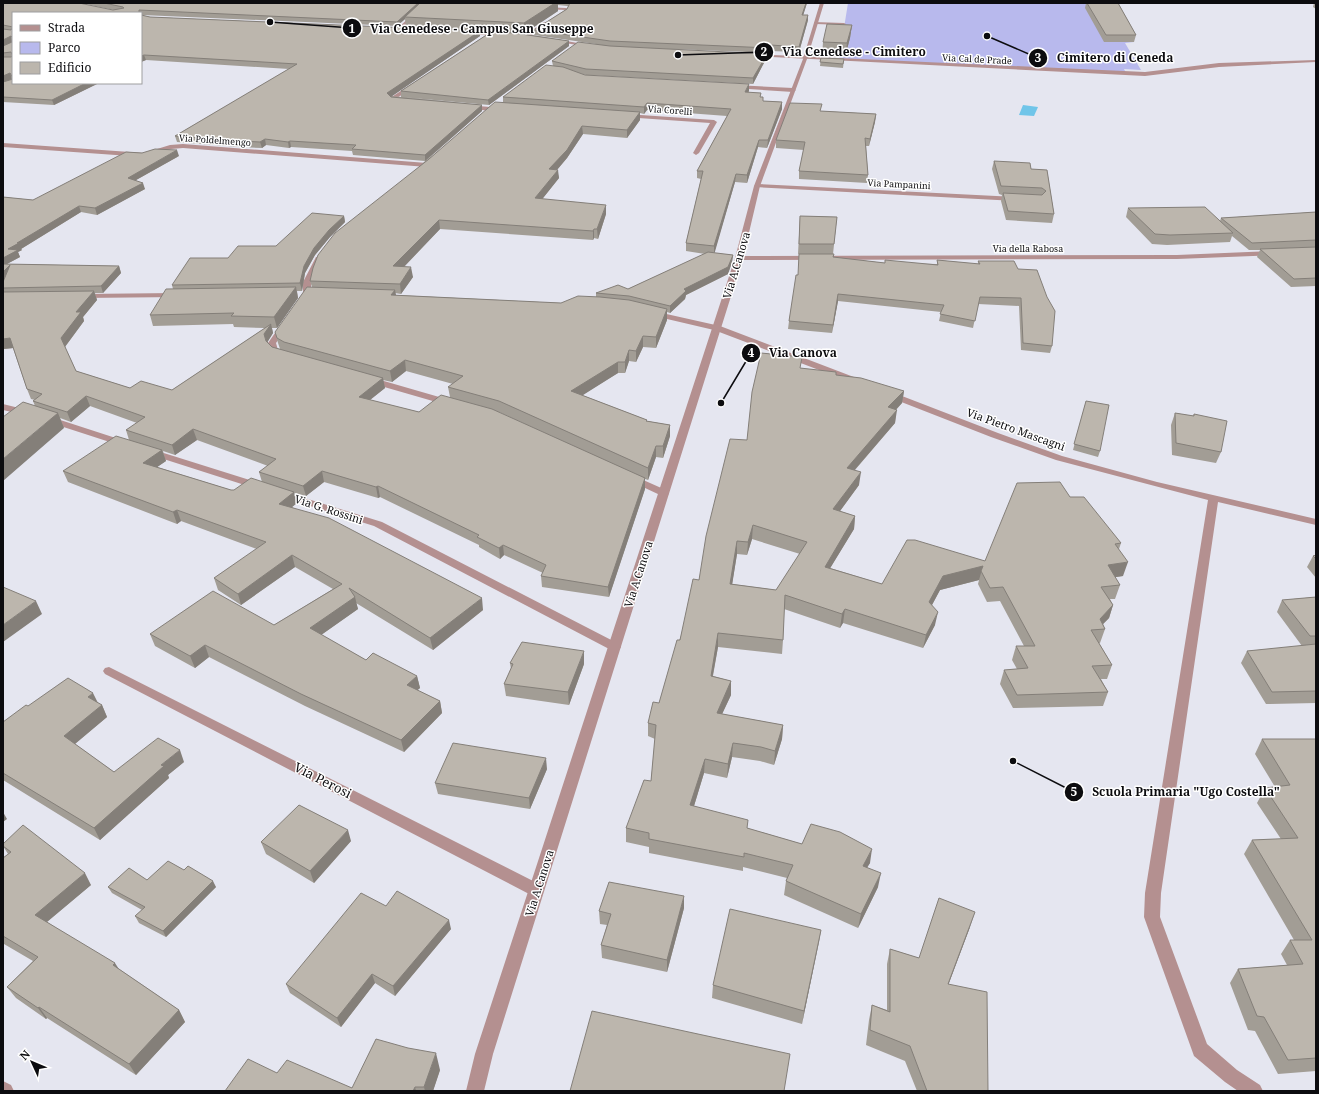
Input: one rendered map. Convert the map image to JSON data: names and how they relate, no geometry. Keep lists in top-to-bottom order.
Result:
{
  "streets": {
    "street": [
      "Via Cal de Prade",
      "Via Corelli",
      "Via Poldelmengo",
      "Via Pampanini",
      "Via della Rabosa",
      "Via A.Canova",
      "Via Pietro Mascagni",
      "Via G. Rossini",
      "Via Perosi"
    ]
  },
  "crossings": [
    ["Via Cal de Prade", "Via A.Canova"],
    ["Via Pampanini", "Via A.Canova"],
    ["Via della Rabosa", "Via A.Canova"],
    ["Via A.Canova", "Via G. Rossini"],
    ["Via A.Canova", "Via Perosi"]
  ],
  "places": [
    "Via Cenedese - Campus San Giuseppe",
    "Cimitero di Ceneda",
    "Via Cenedese - Cimitero",
    "Via Canova",
    "Scuola Primaria \"Ugo Costella\""
  ],
  "legend": ["Strada", "Parco", "Edificio"],
  "north": "top left"
}
